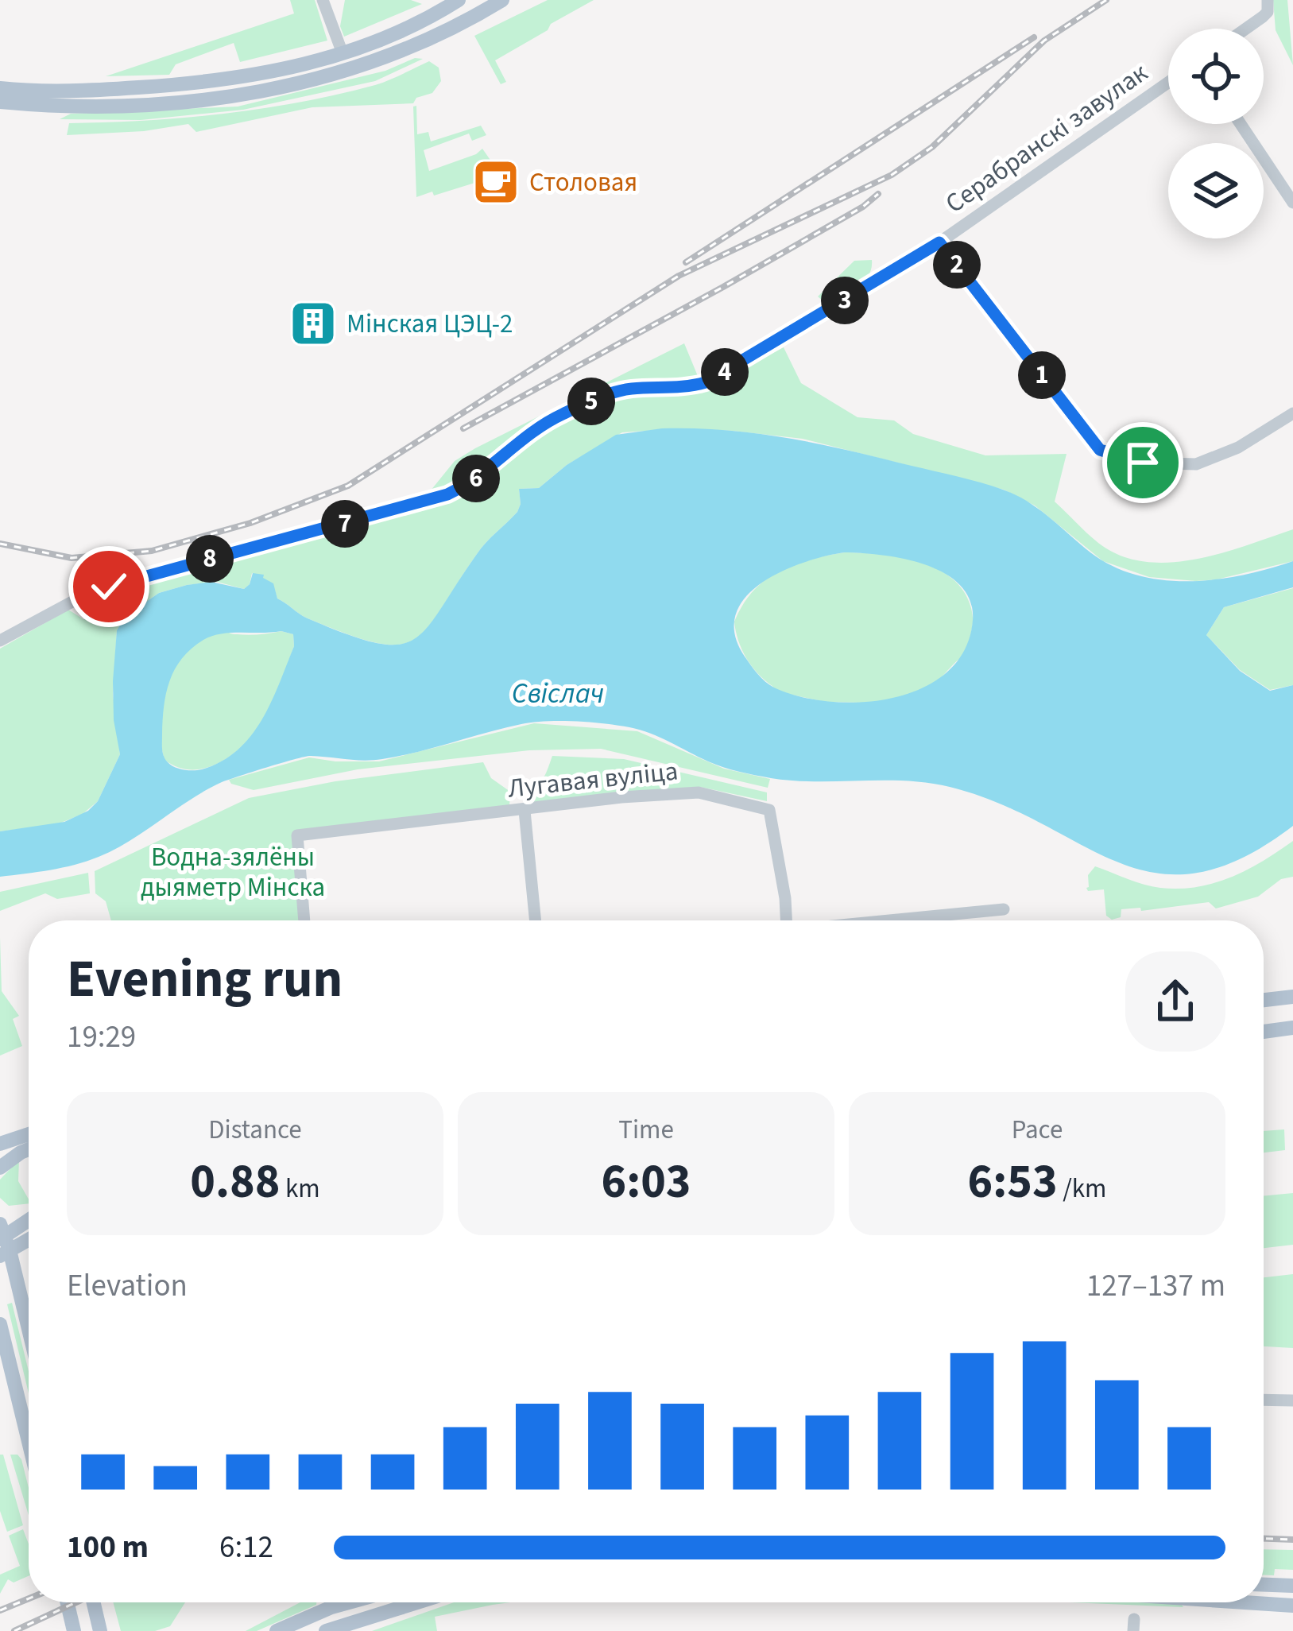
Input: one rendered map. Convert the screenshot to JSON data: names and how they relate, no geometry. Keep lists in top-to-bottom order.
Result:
{
  "streets": {
    "street": ["Серабранскі завулак", "Лугавая вуліца"]
  },
  "water": ["Свіслач"],
  "parks": ["Водна-зялёны дыяметр Мінска"],
  "places": {
    "cafe": ["Столовая"],
    "building": ["Мінская ЦЭЦ-2"]
  },
  "page": {
    "pins": [
      "2",
      "3",
      "4",
      "1",
      "5",
      "6",
      "7",
      "8"
    ],
    "heading": ["Evening run", "19:29"],
    "stats": [
      ["Distance", "0.88 km"],
      ["Time", "6:03"],
      ["Pace", "6:53 /km"]
    ],
    "chart": ["Elevation", "127–137 m"],
    "list": [
      {
        "name": "100 m",
        "note": "6:12"
      }
    ]
  }
}
